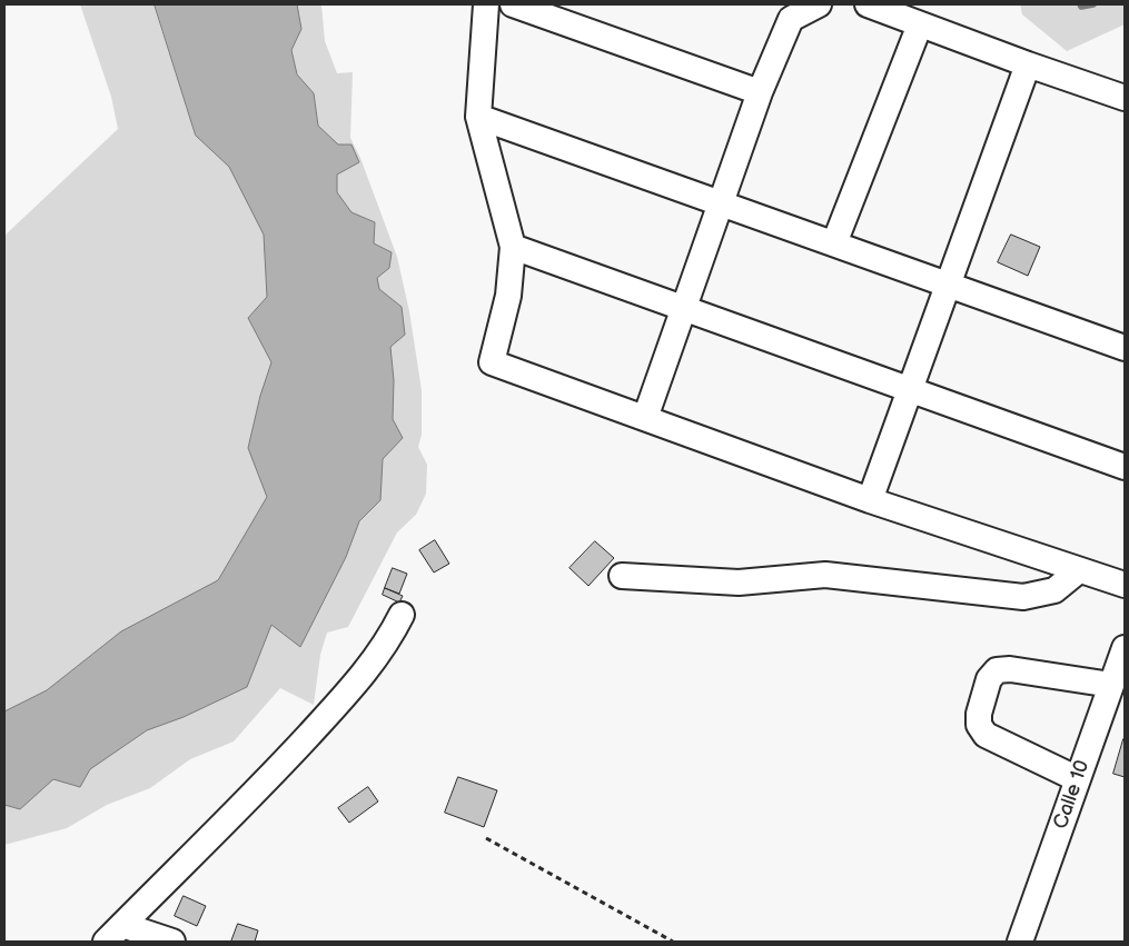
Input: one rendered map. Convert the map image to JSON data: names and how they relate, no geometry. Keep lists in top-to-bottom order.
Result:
{
  "streets": {
    "street": ["Calle 10"]
  }
}
